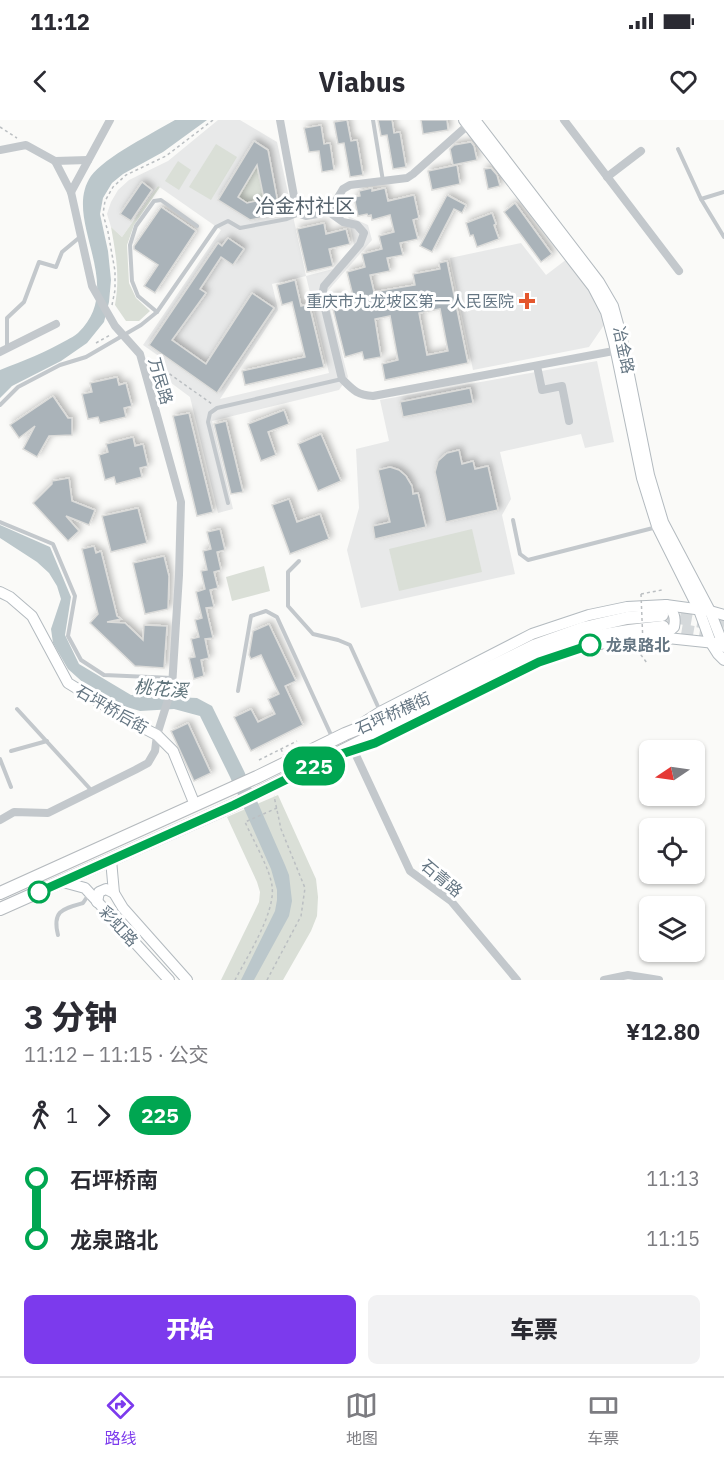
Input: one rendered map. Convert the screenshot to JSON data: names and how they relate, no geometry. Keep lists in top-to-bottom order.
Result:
{
  "streets": {
    "main road": [
      "冶金路",
      "石坪桥后街",
      "石坪桥横街",
      "彩虹路"
    ],
    "street": ["万民路", "石青路"]
  },
  "crossings": [
    ["万民路", "石坪桥后街"],
    ["石坪桥后街", "石坪桥横街"],
    ["石坪桥横街", "彩虹路"]
  ],
  "districts": ["冶金村社区"],
  "water": ["桃花溪"],
  "places": {
    "health": ["重庆市九龙坡区第一人民医院"],
    "other": ["龙泉路北"]
  },
  "lines": ["bus line 225"],
  "north": "left",
  "page": {
    "status": "11:12",
    "header": "Viabus",
    "on_map": "225",
    "heading": ["3 分钟", "11:12 – 11:15 · 公交", "¥12.80"],
    "legs": ["1", "225"],
    "list": [
      {
        "name": "石坪桥南",
        "value": "11:13"
      },
      {
        "name": "龙泉路北",
        "value": "11:15"
      }
    ],
    "buttons": ["开始", "车票"],
    "tabs": ["路线", "地图", "车票"]
  }
}
